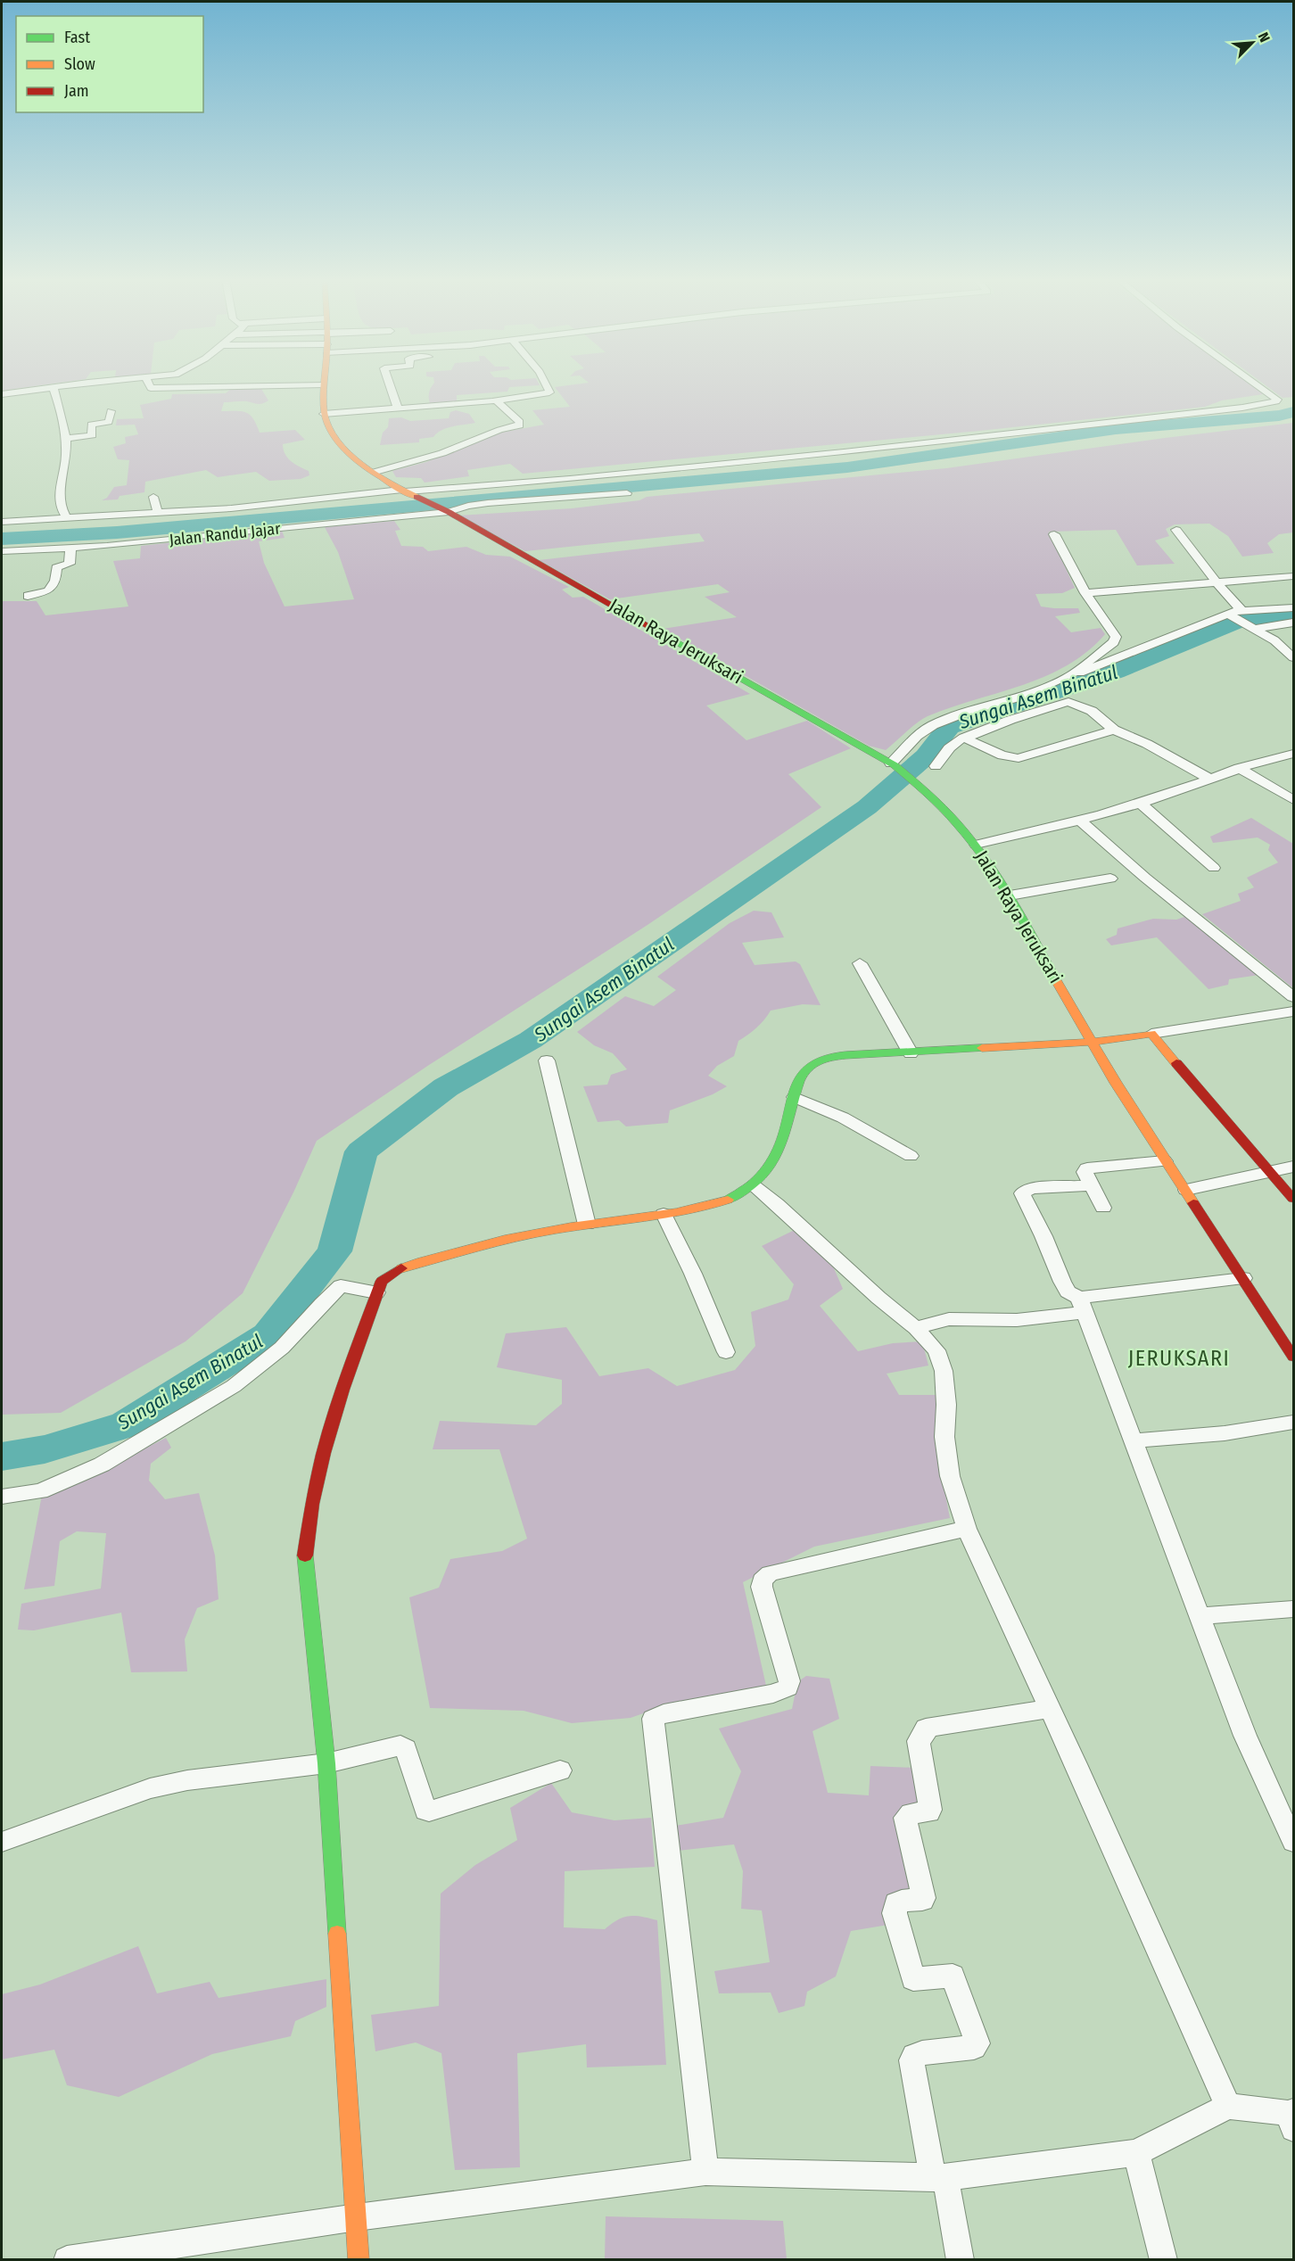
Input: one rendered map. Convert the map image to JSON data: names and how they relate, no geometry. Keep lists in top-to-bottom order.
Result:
{
  "streets": {
    "street": ["Jalan Randu Jajar", "Jalan Raya Jeruksari"]
  },
  "crossings": [
    ["Jalan Randu Jajar", "Jalan Raya Jeruksari"]
  ],
  "districts": ["JERUKSARI"],
  "water": ["Sungai Asem Binatul"],
  "legend": ["Fast", "Slow", "Jam"],
  "north": "top right"
}
